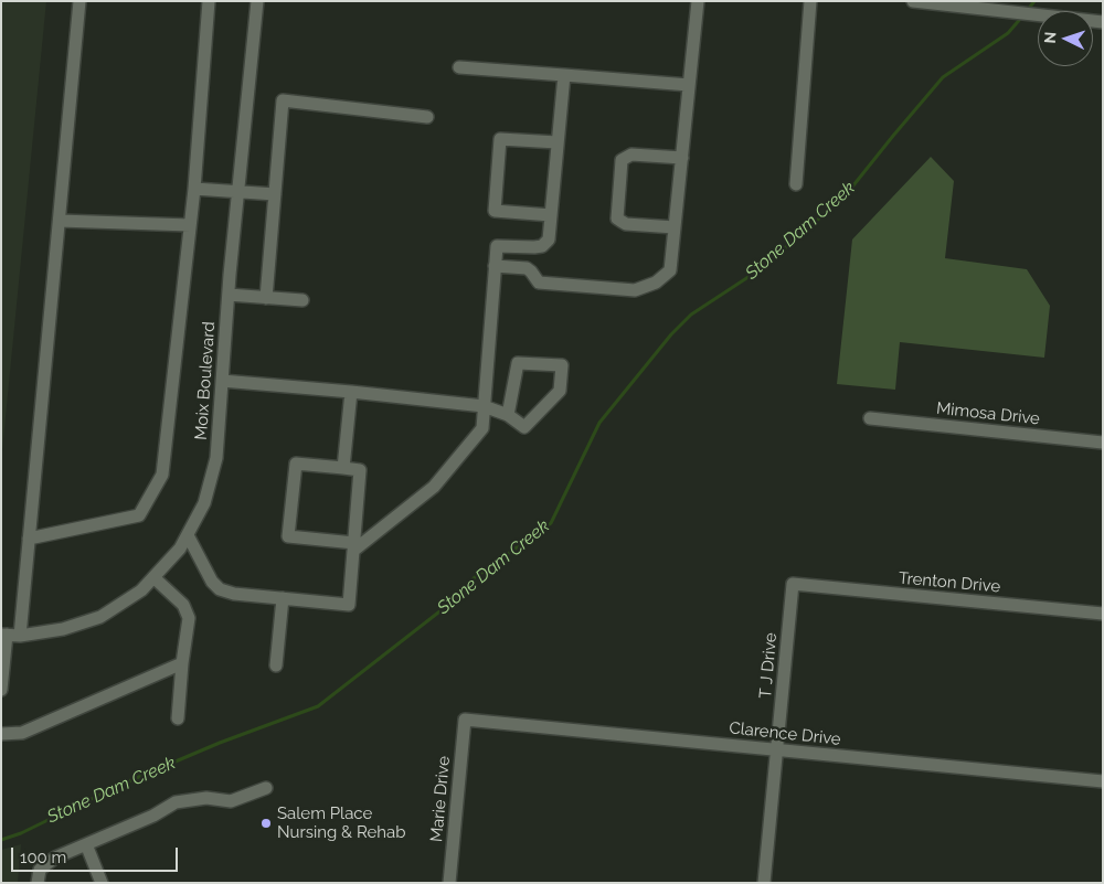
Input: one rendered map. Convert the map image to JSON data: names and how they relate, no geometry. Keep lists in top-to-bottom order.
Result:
{
  "streets": {
    "street": [
      "Moix Boulevard",
      "Mimosa Drive",
      "Trenton Drive",
      "T J Drive",
      "Clarence Drive",
      "Marie Drive"
    ]
  },
  "crossings": [
    ["Trenton Drive", "T J Drive"],
    ["T J Drive", "Clarence Drive"],
    ["Clarence Drive", "Marie Drive"]
  ],
  "water": ["Stone Dam Creek"],
  "places": ["Salem Place Nursing & Rehab"],
  "scale_bar": "100 m",
  "north": "left"
}
